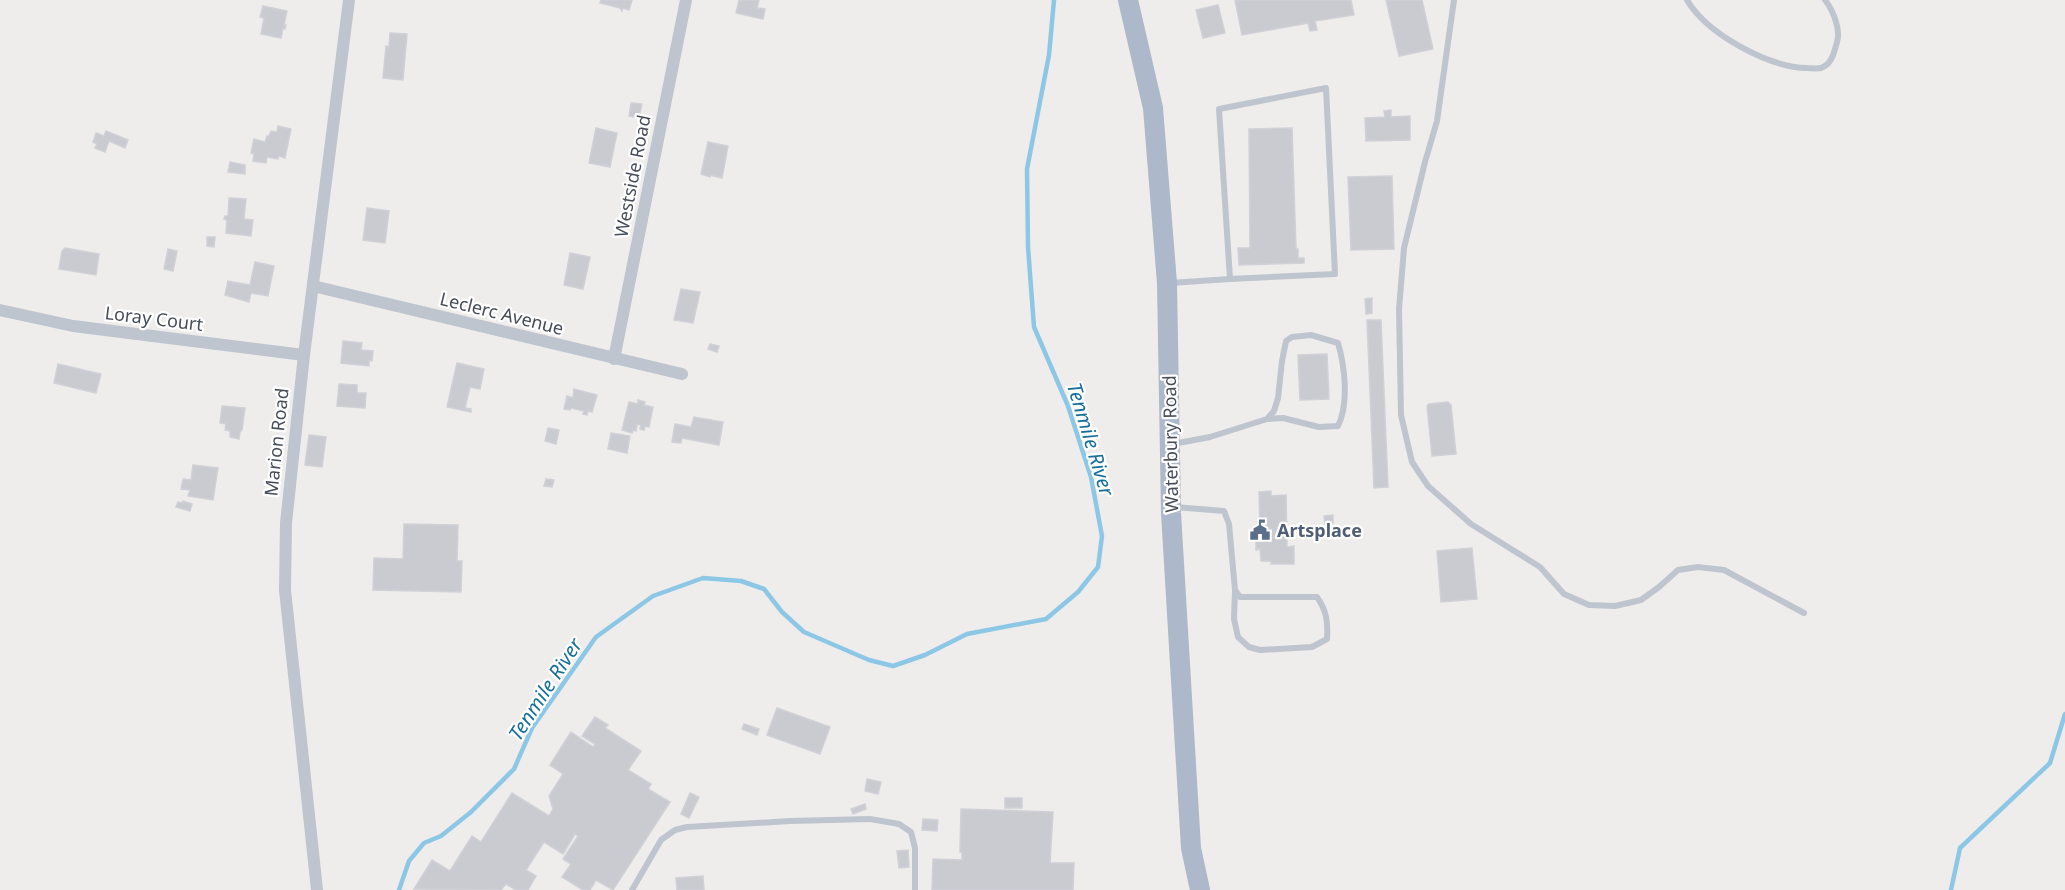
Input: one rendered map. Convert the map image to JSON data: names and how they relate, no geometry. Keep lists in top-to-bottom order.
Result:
{
  "streets": {
    "main road": ["Waterbury Road"],
    "street": [
      "Westside Road",
      "Leclerc Avenue",
      "Loray Court",
      "Marion Road"
    ]
  },
  "crossings": [
    ["Westside Road", "Leclerc Avenue"],
    ["Leclerc Avenue", "Marion Road"],
    ["Loray Court", "Marion Road"]
  ],
  "water": ["Tenmile River"],
  "places": {
    "public building": ["Artsplace"]
  }
}
